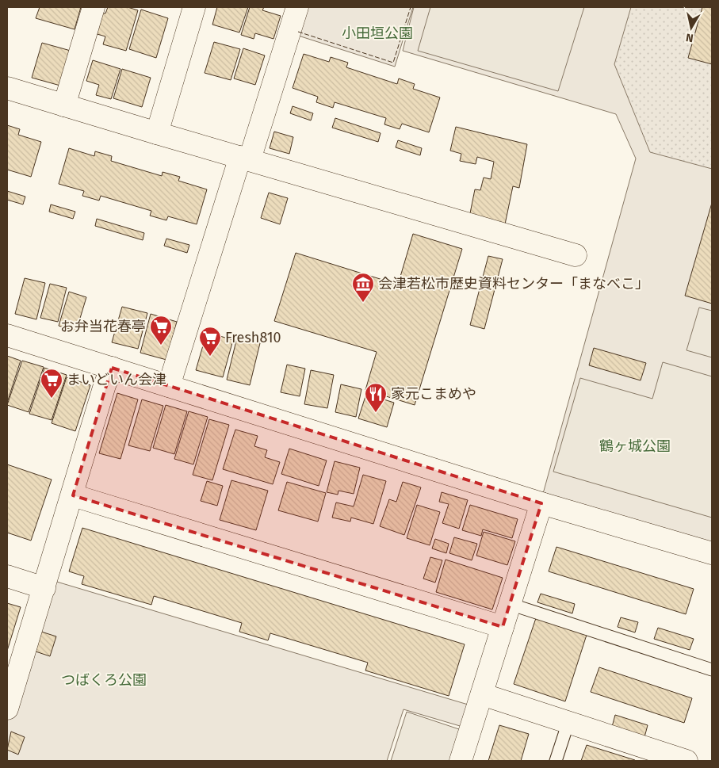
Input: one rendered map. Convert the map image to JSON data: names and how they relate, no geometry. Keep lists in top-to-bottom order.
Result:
{
  "parks": ["小田垣公園", "鶴ヶ城公園", "つばくろ公園"],
  "places": {
    "museum": ["会津若松市歴史資料センター「まなべこ」"],
    "supermarket": ["お弁当花春亭", "Fresh810", "まいどいん会津"],
    "restaurant": ["家元こまめや"]
  },
  "north": "bottom"
}
